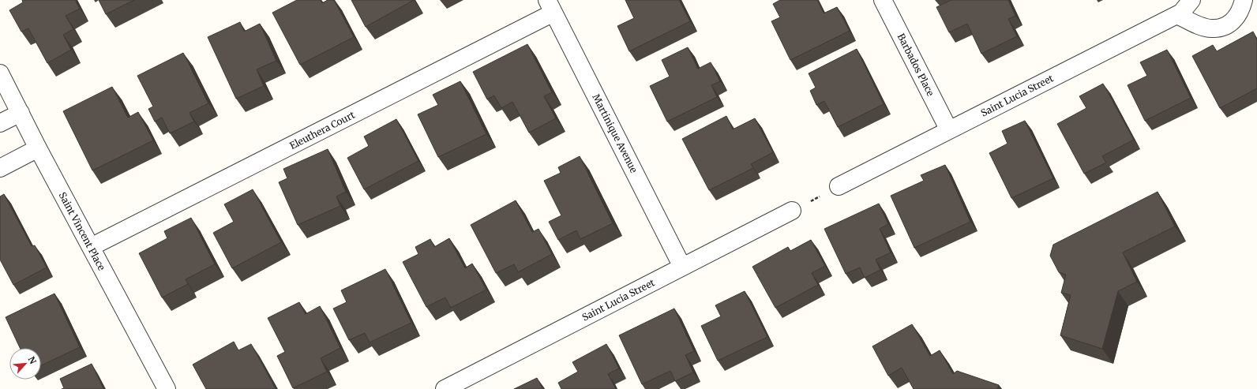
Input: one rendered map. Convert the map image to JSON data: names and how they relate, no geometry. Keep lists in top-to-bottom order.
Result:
{
  "streets": {
    "street": [
      "Barbados Place",
      "Saint Lucia Street",
      "Eleuthera Court",
      "Martinique Avenue",
      "Saint Vincent Place"
    ]
  },
  "crossings": [
    ["Barbados Place", "Saint Lucia Street"],
    ["Saint Lucia Street", "Martinique Avenue"],
    ["Eleuthera Court", "Martinique Avenue"],
    ["Eleuthera Court", "Saint Vincent Place"]
  ],
  "north": "top right"
}
